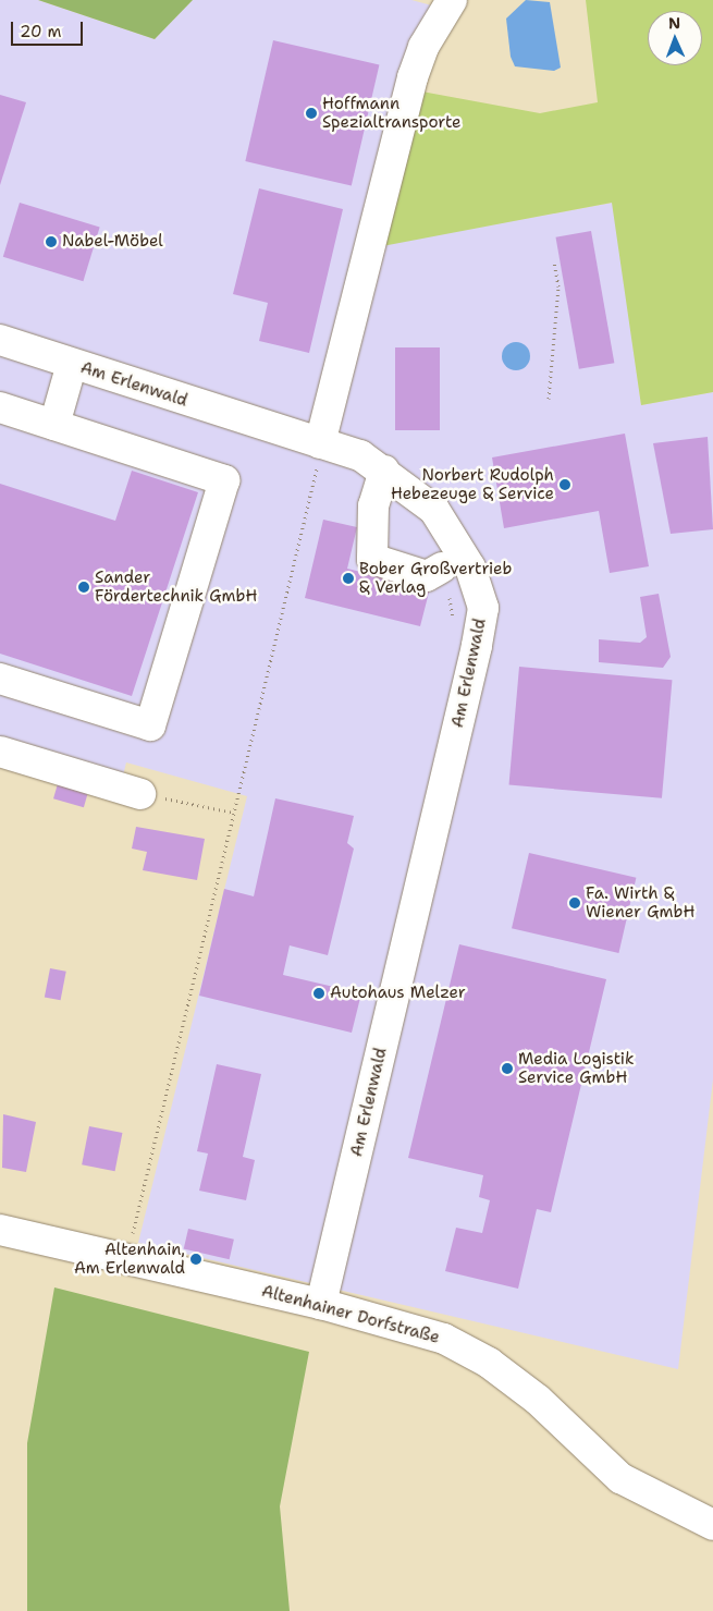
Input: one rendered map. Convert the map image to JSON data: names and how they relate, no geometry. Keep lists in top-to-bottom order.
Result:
{
  "streets": {
    "street": ["Am Erlenwald", "Altenhainer Dorfstraße"]
  },
  "crossings": [
    ["Am Erlenwald", "Altenhainer Dorfstraße"]
  ],
  "places": [
    "Hoffmann Spezialtransporte",
    "Nabel-Möbel",
    "Norbert Rudolph Hebezeuge & Service",
    "Bober Großvertrieb & Verlag",
    "Sander Fördertechnik GmbH",
    "Fa. Wirth & Wiener GmbH",
    "Autohaus Melzer",
    "Media Logistik Service GmbH",
    "Altenhain, Am Erlenwald"
  ],
  "scale_bar": "20 m",
  "north": "top"
}
